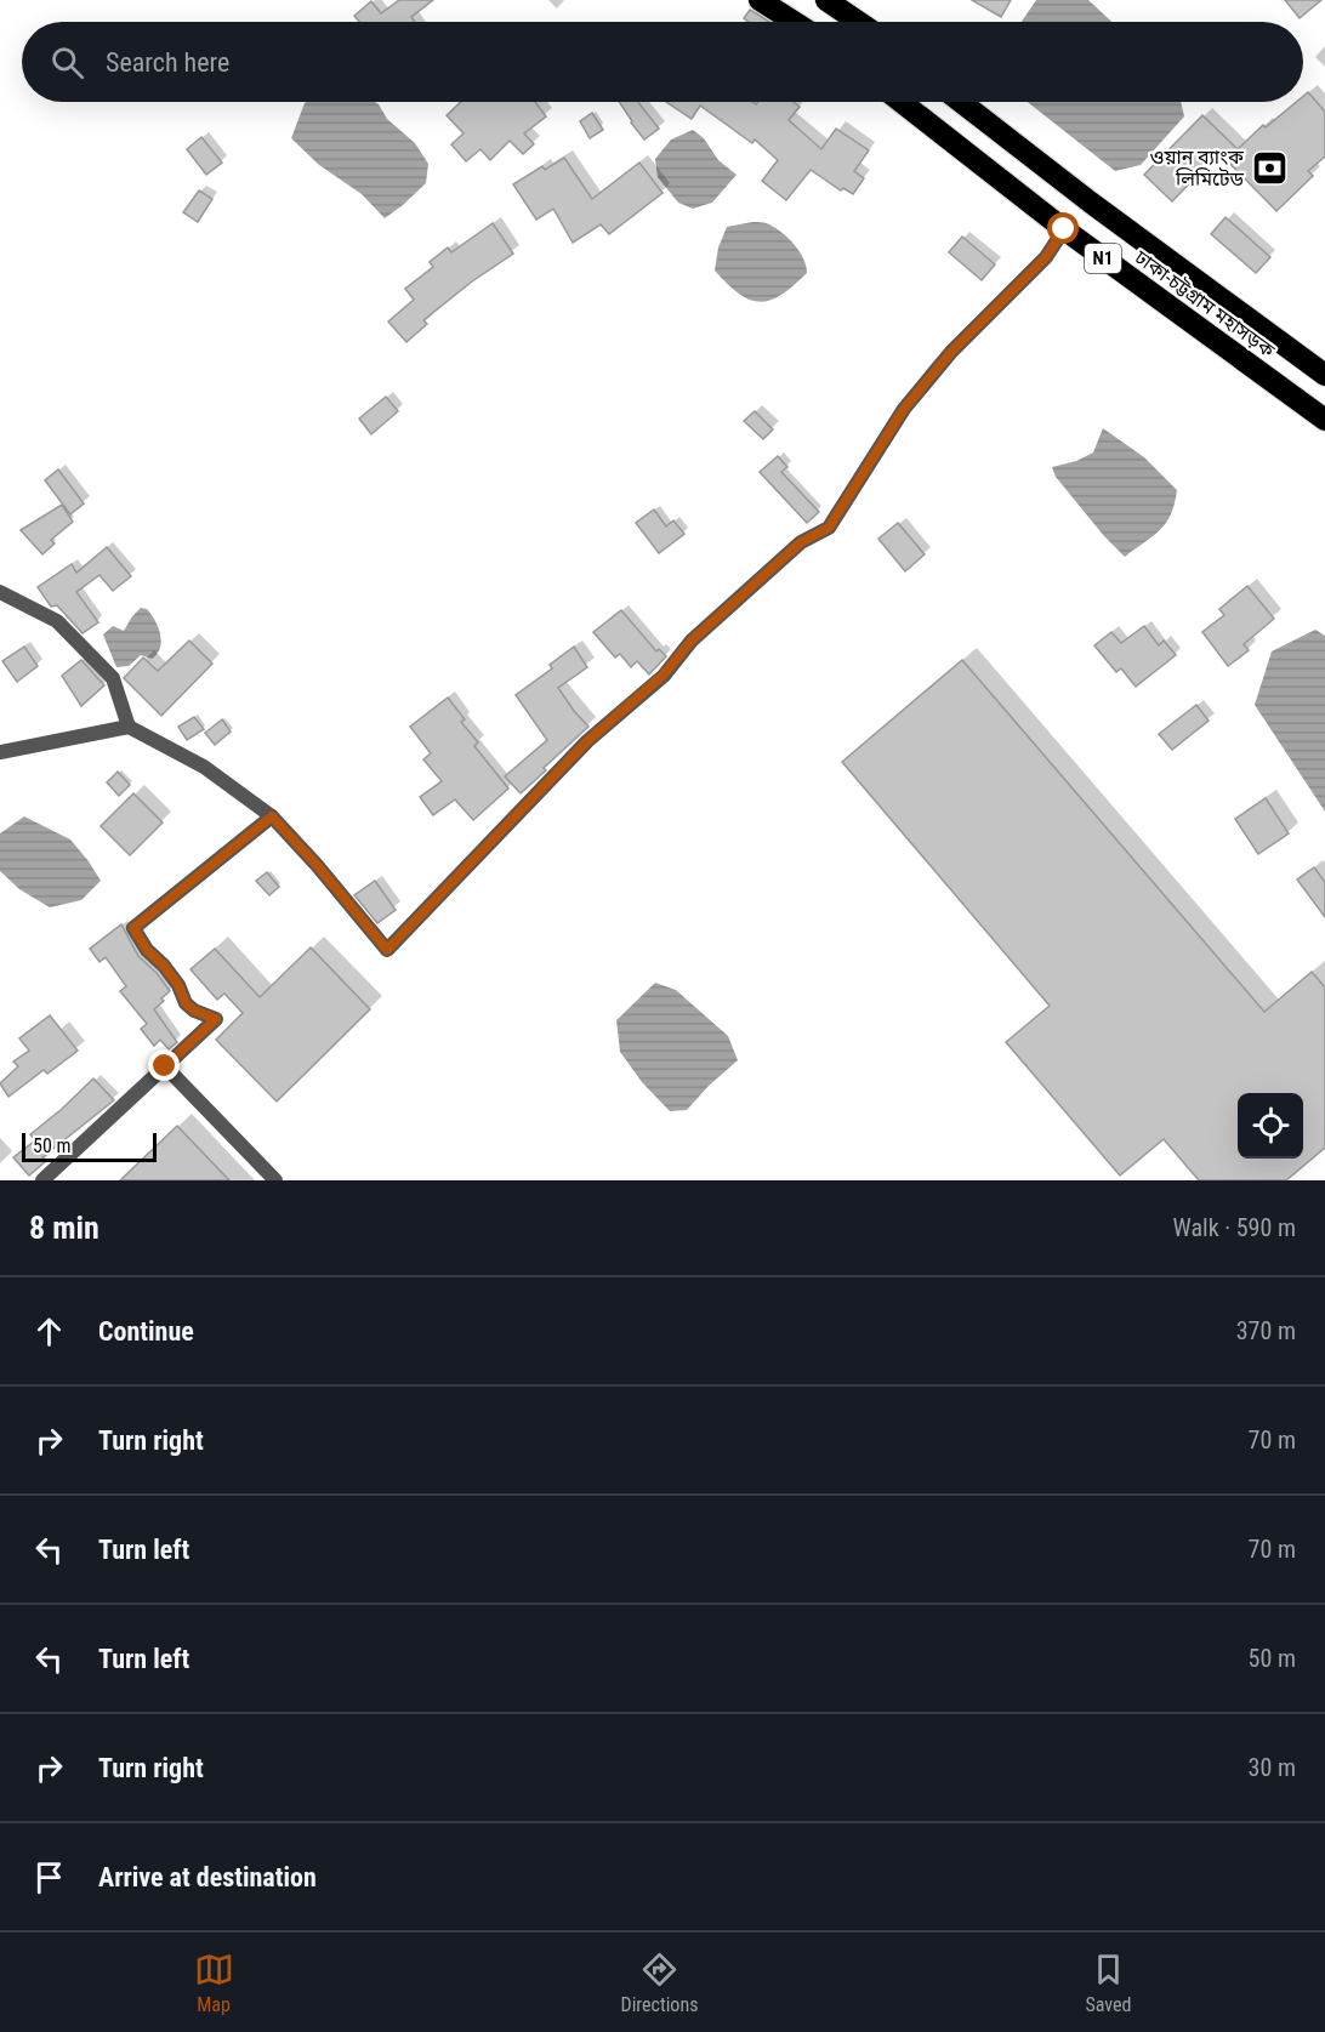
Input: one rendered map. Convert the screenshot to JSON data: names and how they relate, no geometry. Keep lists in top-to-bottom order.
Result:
{
  "streets": {
    "highway": ["N1", "ঢাকা-চট্টগ্রাম মহাসড়ক"]
  },
  "places": {
    "bank": ["ওয়ান ব্যাংক লিমিটেড"]
  },
  "scale_bar": "50 m",
  "page": {
    "search": "Search here",
    "scale": "50 m",
    "heading": ["8 min", "Walk · 590 m"],
    "list": [
      ["Continue", "370 m"],
      ["Turn right", "70 m"],
      ["Turn left", "70 m"],
      ["Turn left", "50 m"],
      ["Turn right", "30 m"],
      "Arrive at destination"
    ],
    "nav": ["Map", "Directions", "Saved"]
  }
}
